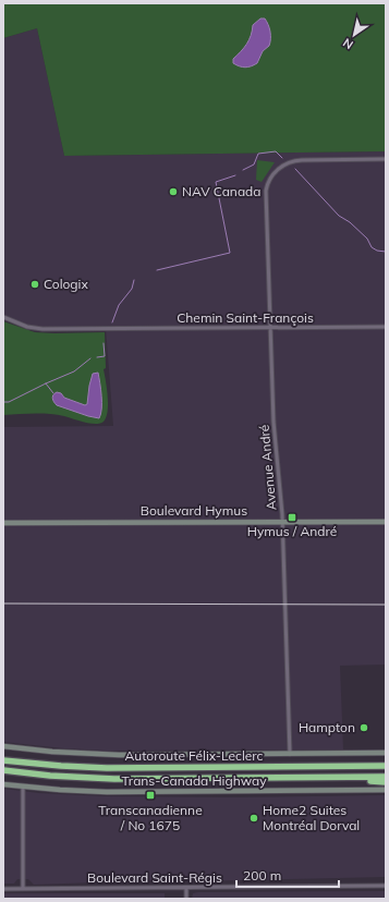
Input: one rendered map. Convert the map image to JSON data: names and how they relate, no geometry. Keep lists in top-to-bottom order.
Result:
{
  "streets": {
    "highway": ["Autoroute Félix-Leclerc"],
    "main road": ["Boulevard Hymus", "Trans-Canada Highway"],
    "street": ["Chemin Saint-François", "Avenue André", "Boulevard Saint-Régis"]
  },
  "crossings": [
    ["Chemin Saint-François", "Avenue André"],
    ["Avenue André", "Boulevard Hymus"],
    ["Avenue André", "Trans-Canada Highway"]
  ],
  "places": {
    "other": [
      "NAV Canada",
      "Cologix",
      "Hampton",
      "Home2 Suites Montréal Dorval"
    ],
    "transit": ["Hymus / André", "Transcanadienne / No 1675"]
  },
  "scale_bar": "200 m",
  "north": "bottom left"
}
